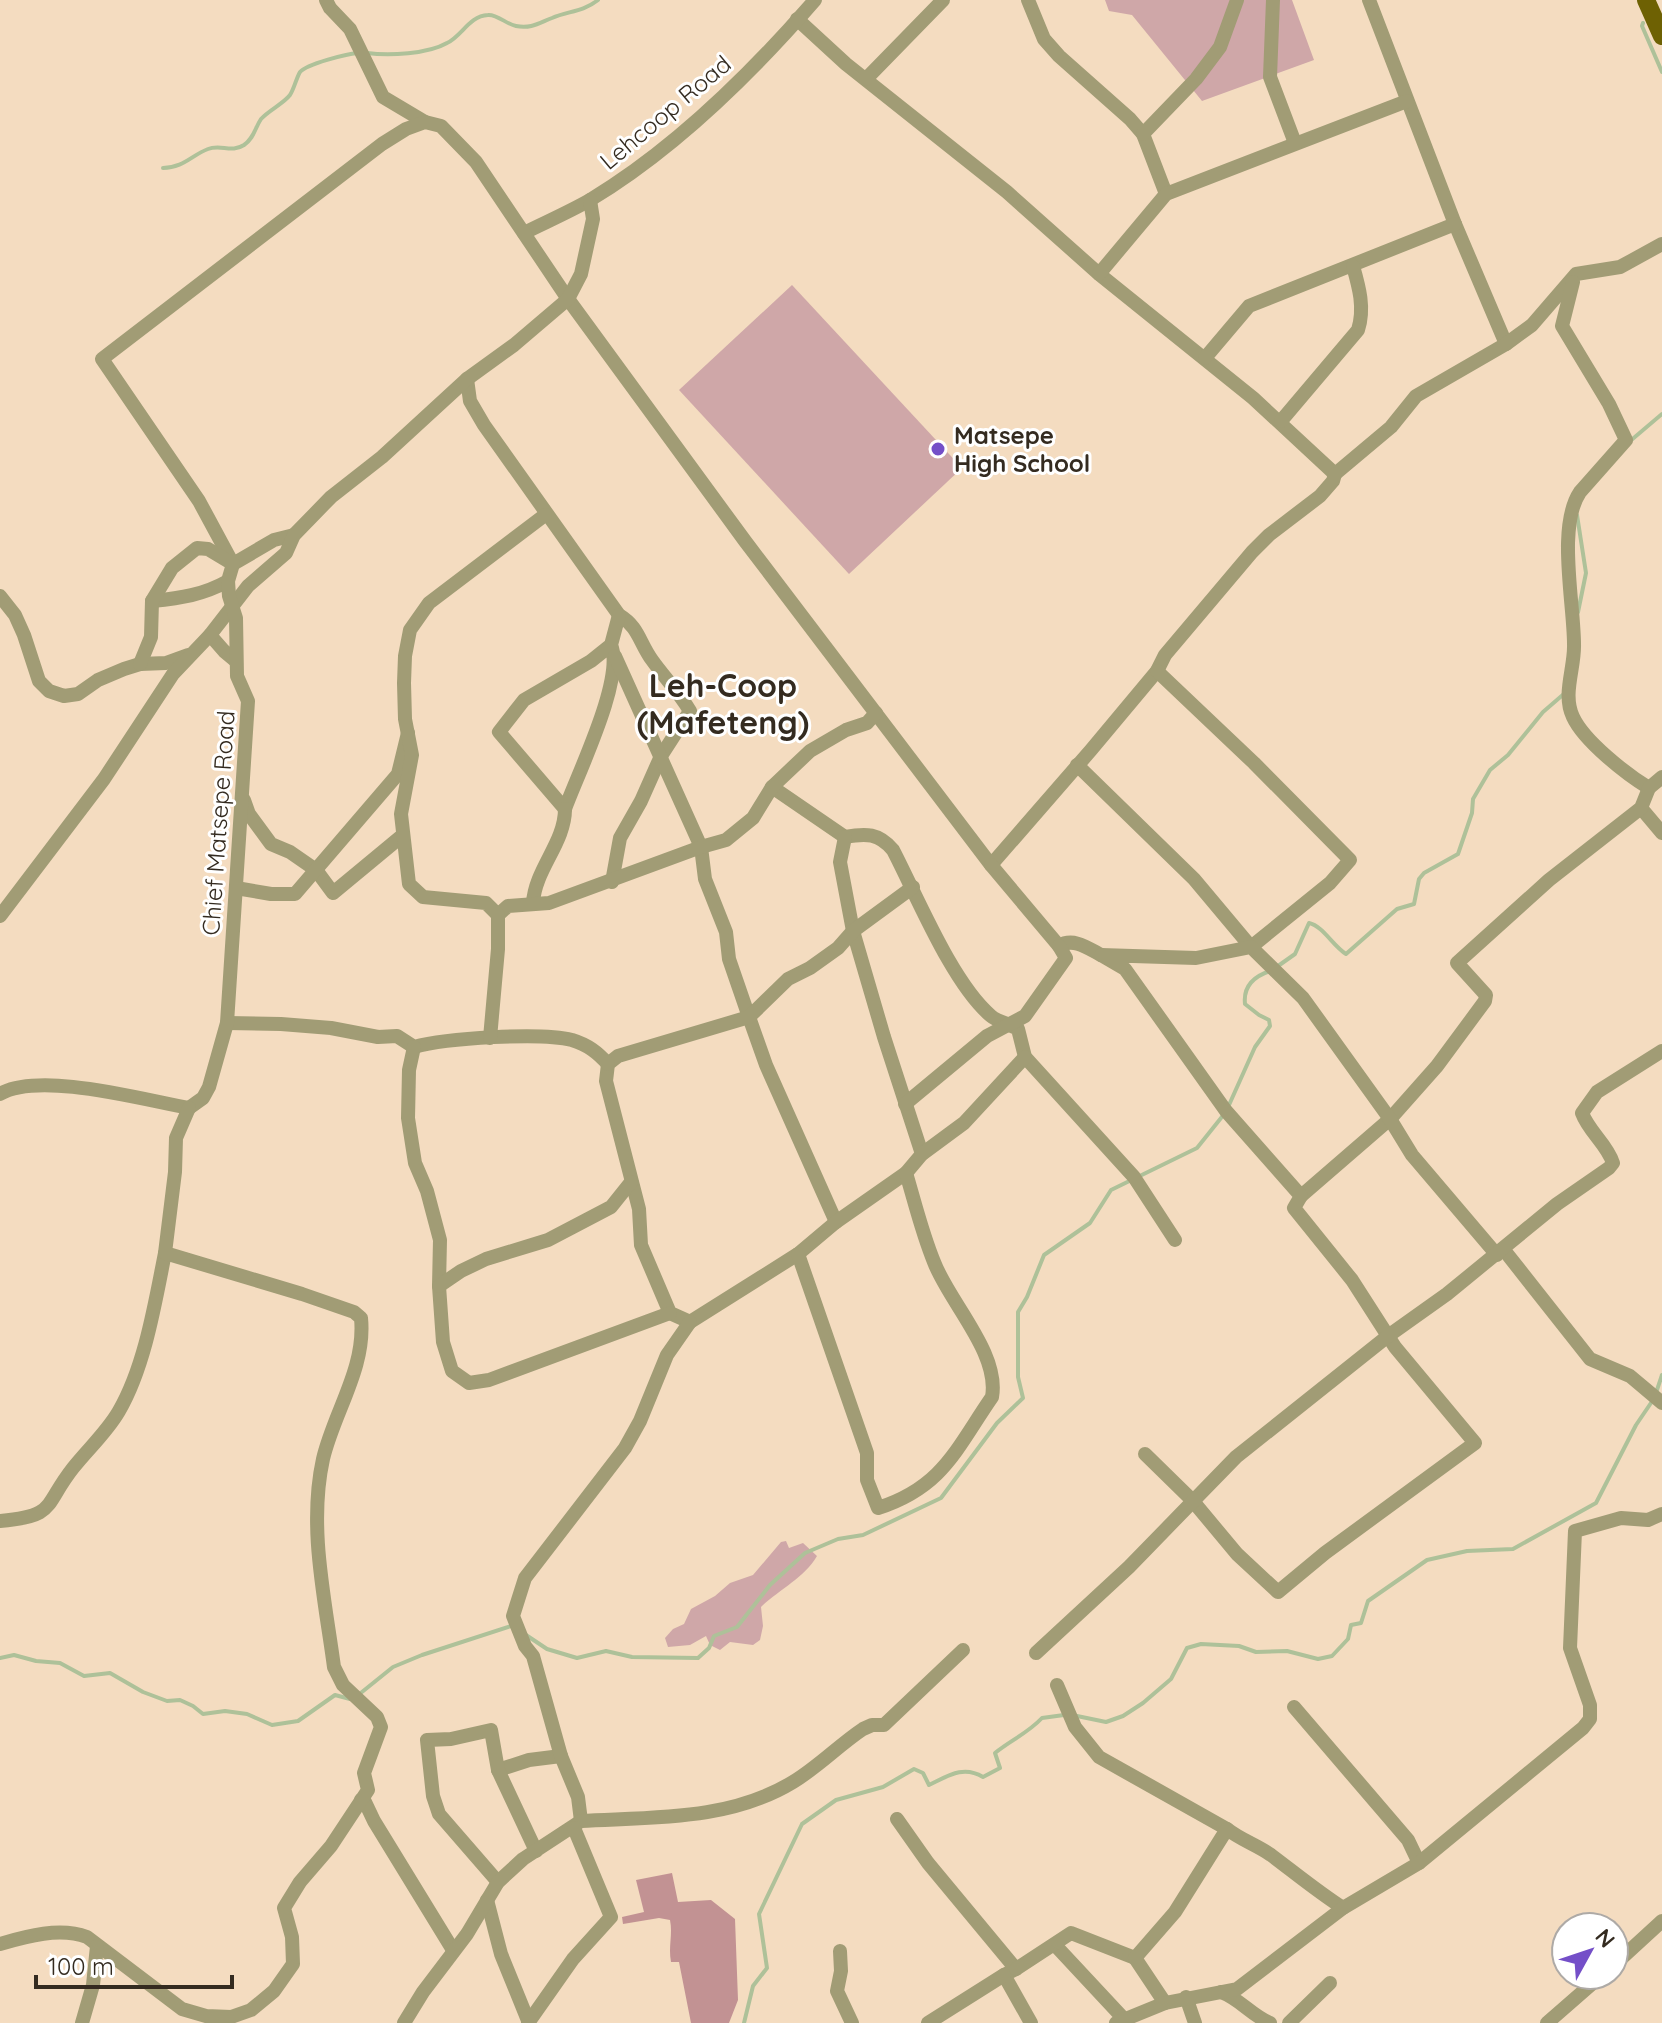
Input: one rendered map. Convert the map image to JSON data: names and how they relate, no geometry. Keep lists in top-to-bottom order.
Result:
{
  "streets": {
    "street": ["Lehcoop Road", "Chief Matsepe Road"]
  },
  "districts": ["Leh-Coop (Mafeteng)"],
  "places": ["Matsepe High School"],
  "scale_bar": "100 m",
  "north": "top right"
}
